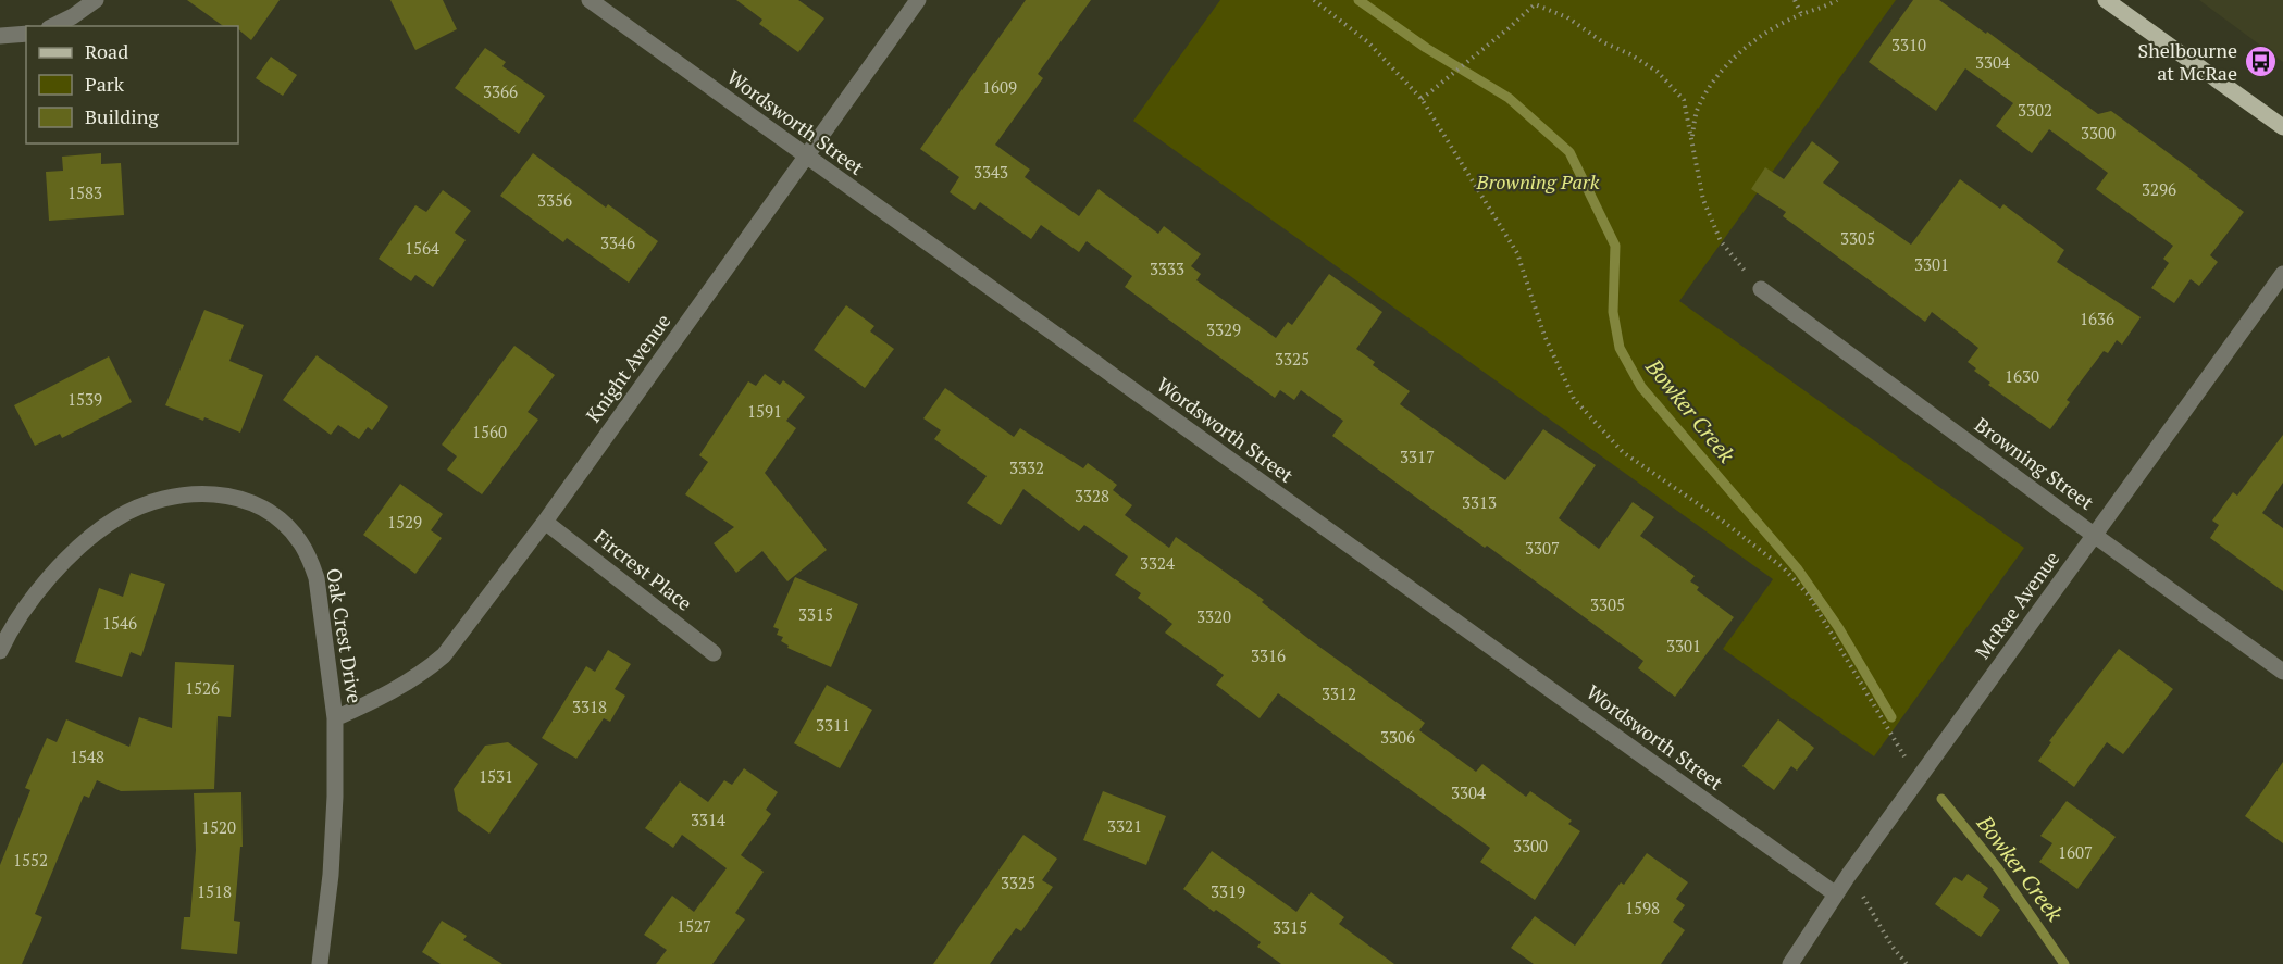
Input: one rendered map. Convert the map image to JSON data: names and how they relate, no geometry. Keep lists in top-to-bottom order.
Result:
{
  "streets": {
    "street": [
      "Wordsworth Street",
      "Knight Avenue",
      "Browning Street",
      "Fircrest Place",
      "McRae Avenue",
      "Oak Crest Drive"
    ]
  },
  "crossings": [
    ["Wordsworth Street", "Knight Avenue"],
    ["Wordsworth Street", "McRae Avenue"],
    ["Knight Avenue", "Fircrest Place"],
    ["Knight Avenue", "Oak Crest Drive"],
    ["Browning Street", "McRae Avenue"]
  ],
  "water": ["Bowker Creek"],
  "parks": ["Browning Park"],
  "places": {
    "bus stop": ["Shelbourne at McRae"]
  },
  "house_numbers": [
    "3310",
    "3304",
    "1609",
    "3366",
    "3302",
    "3300",
    "3343",
    "3296",
    "1583",
    "3356",
    "3305",
    "3346",
    "1564",
    "3301",
    "3333",
    "1636",
    "3329",
    "3325",
    "1630",
    "1539",
    "1591",
    "1560",
    "3317",
    "3332",
    "3328",
    "3313",
    "1529",
    "3307",
    "3324",
    "3305",
    "3315",
    "3320",
    "1546",
    "3301",
    "3316",
    "1526",
    "3312",
    "3318",
    "3311",
    "3306",
    "1548",
    "1531",
    "3304",
    "3314",
    "3321",
    "1520",
    "3300",
    "1607",
    "1552",
    "3325",
    "1518",
    "3319",
    "1598",
    "1527",
    "3315"
  ],
  "legend": ["Road", "Park", "Building"]
}
